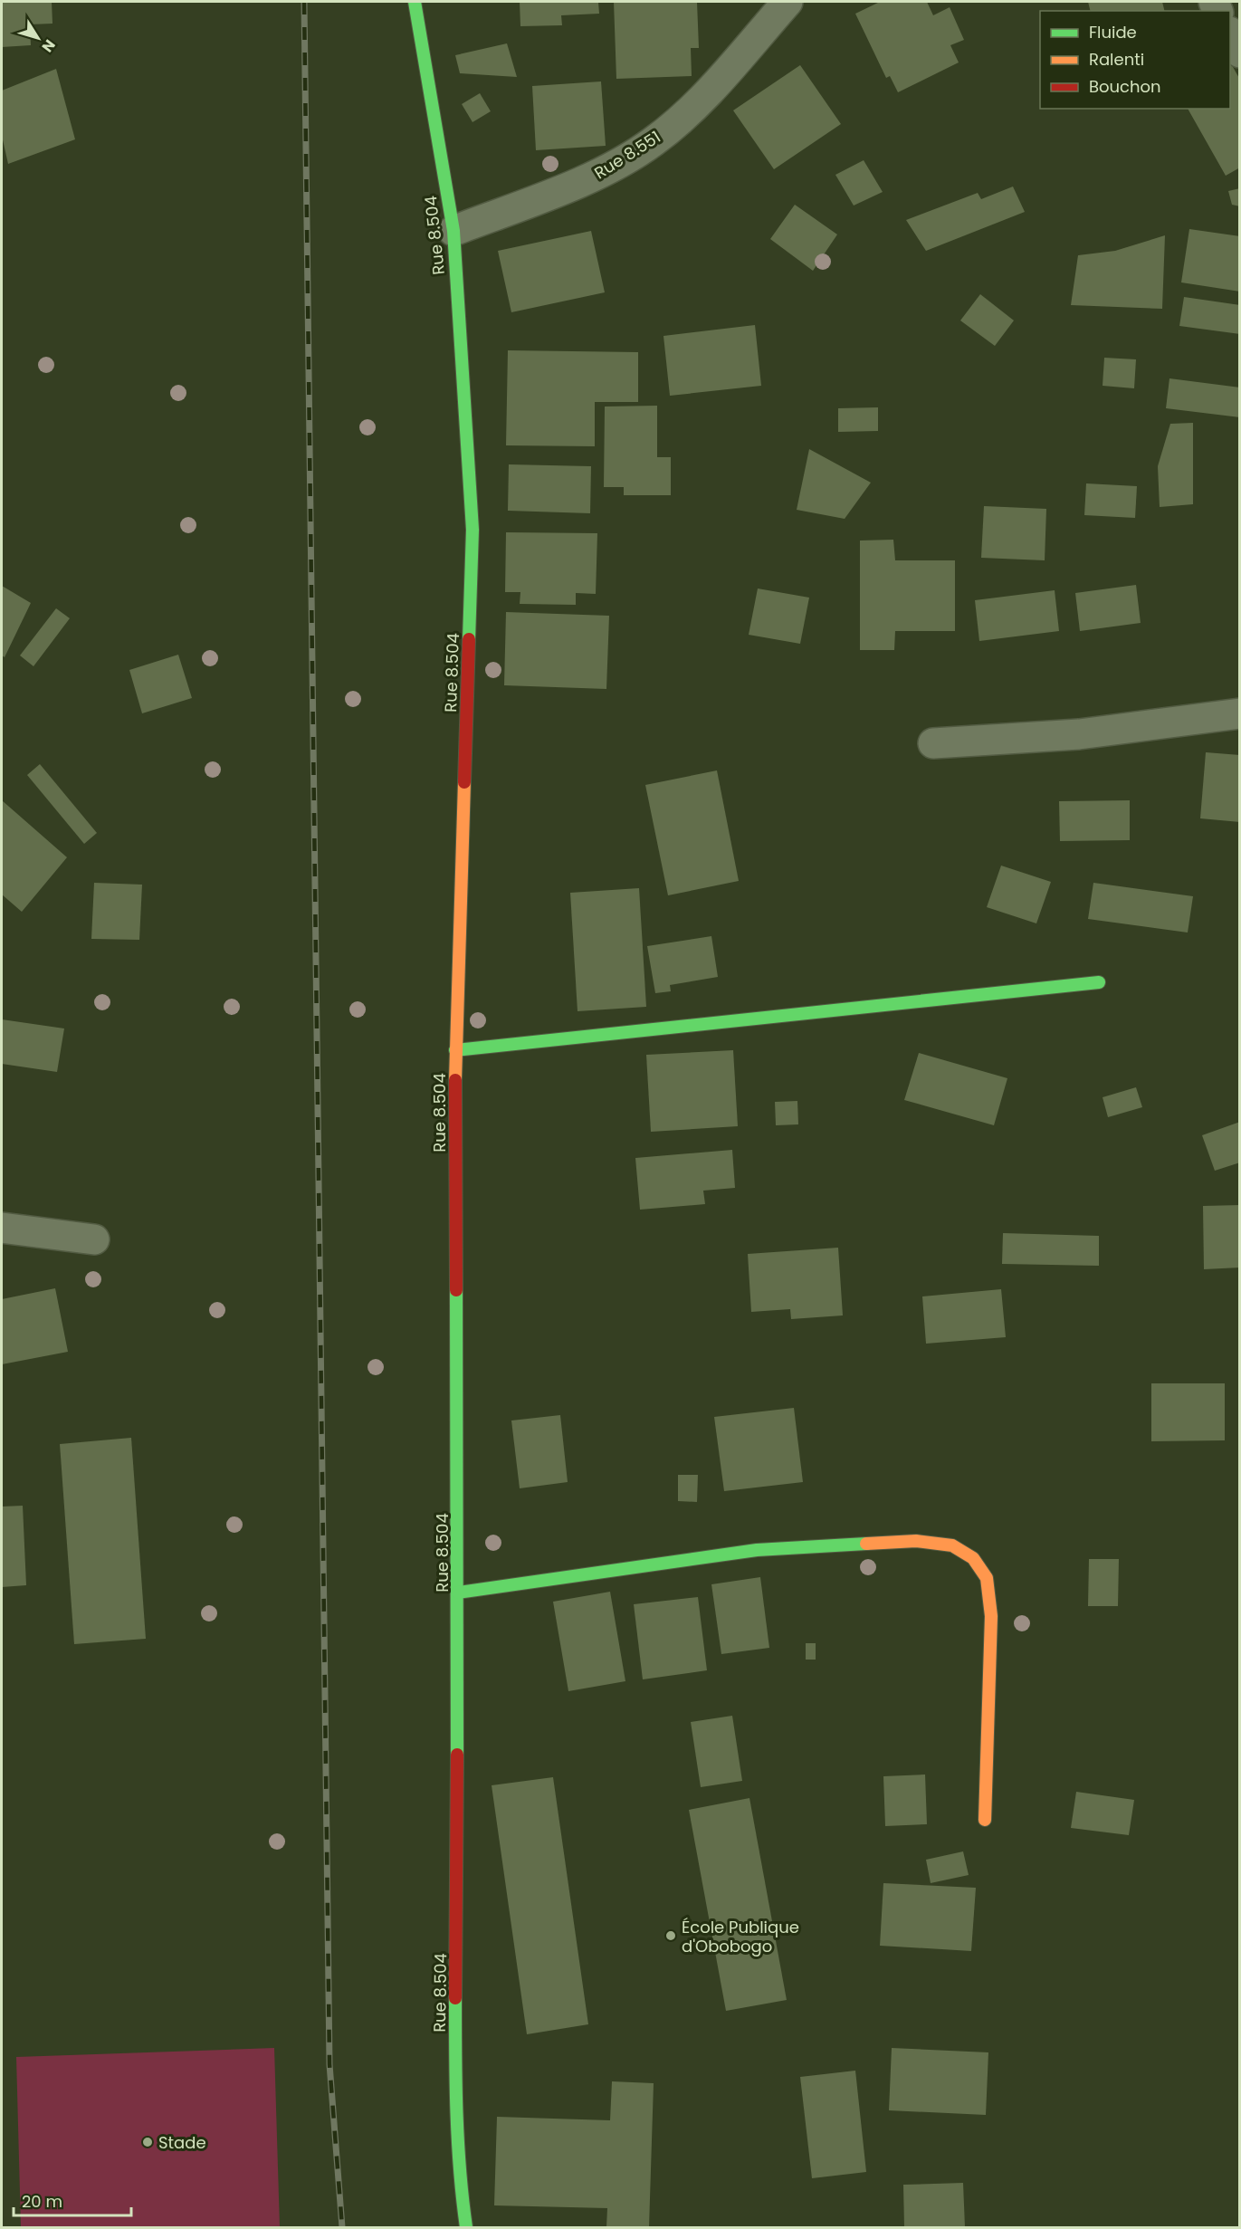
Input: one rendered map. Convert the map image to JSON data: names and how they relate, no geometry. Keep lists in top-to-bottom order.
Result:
{
  "streets": {
    "street": ["Rue 8.551", "Rue 8.504"]
  },
  "crossings": [
    ["Rue 8.551", "Rue 8.504"]
  ],
  "places": ["École Publique d'Obobogo", "Stade"],
  "legend": ["Fluide", "Ralenti", "Bouchon"],
  "scale_bar": "20 m",
  "north": "bottom right"
}
